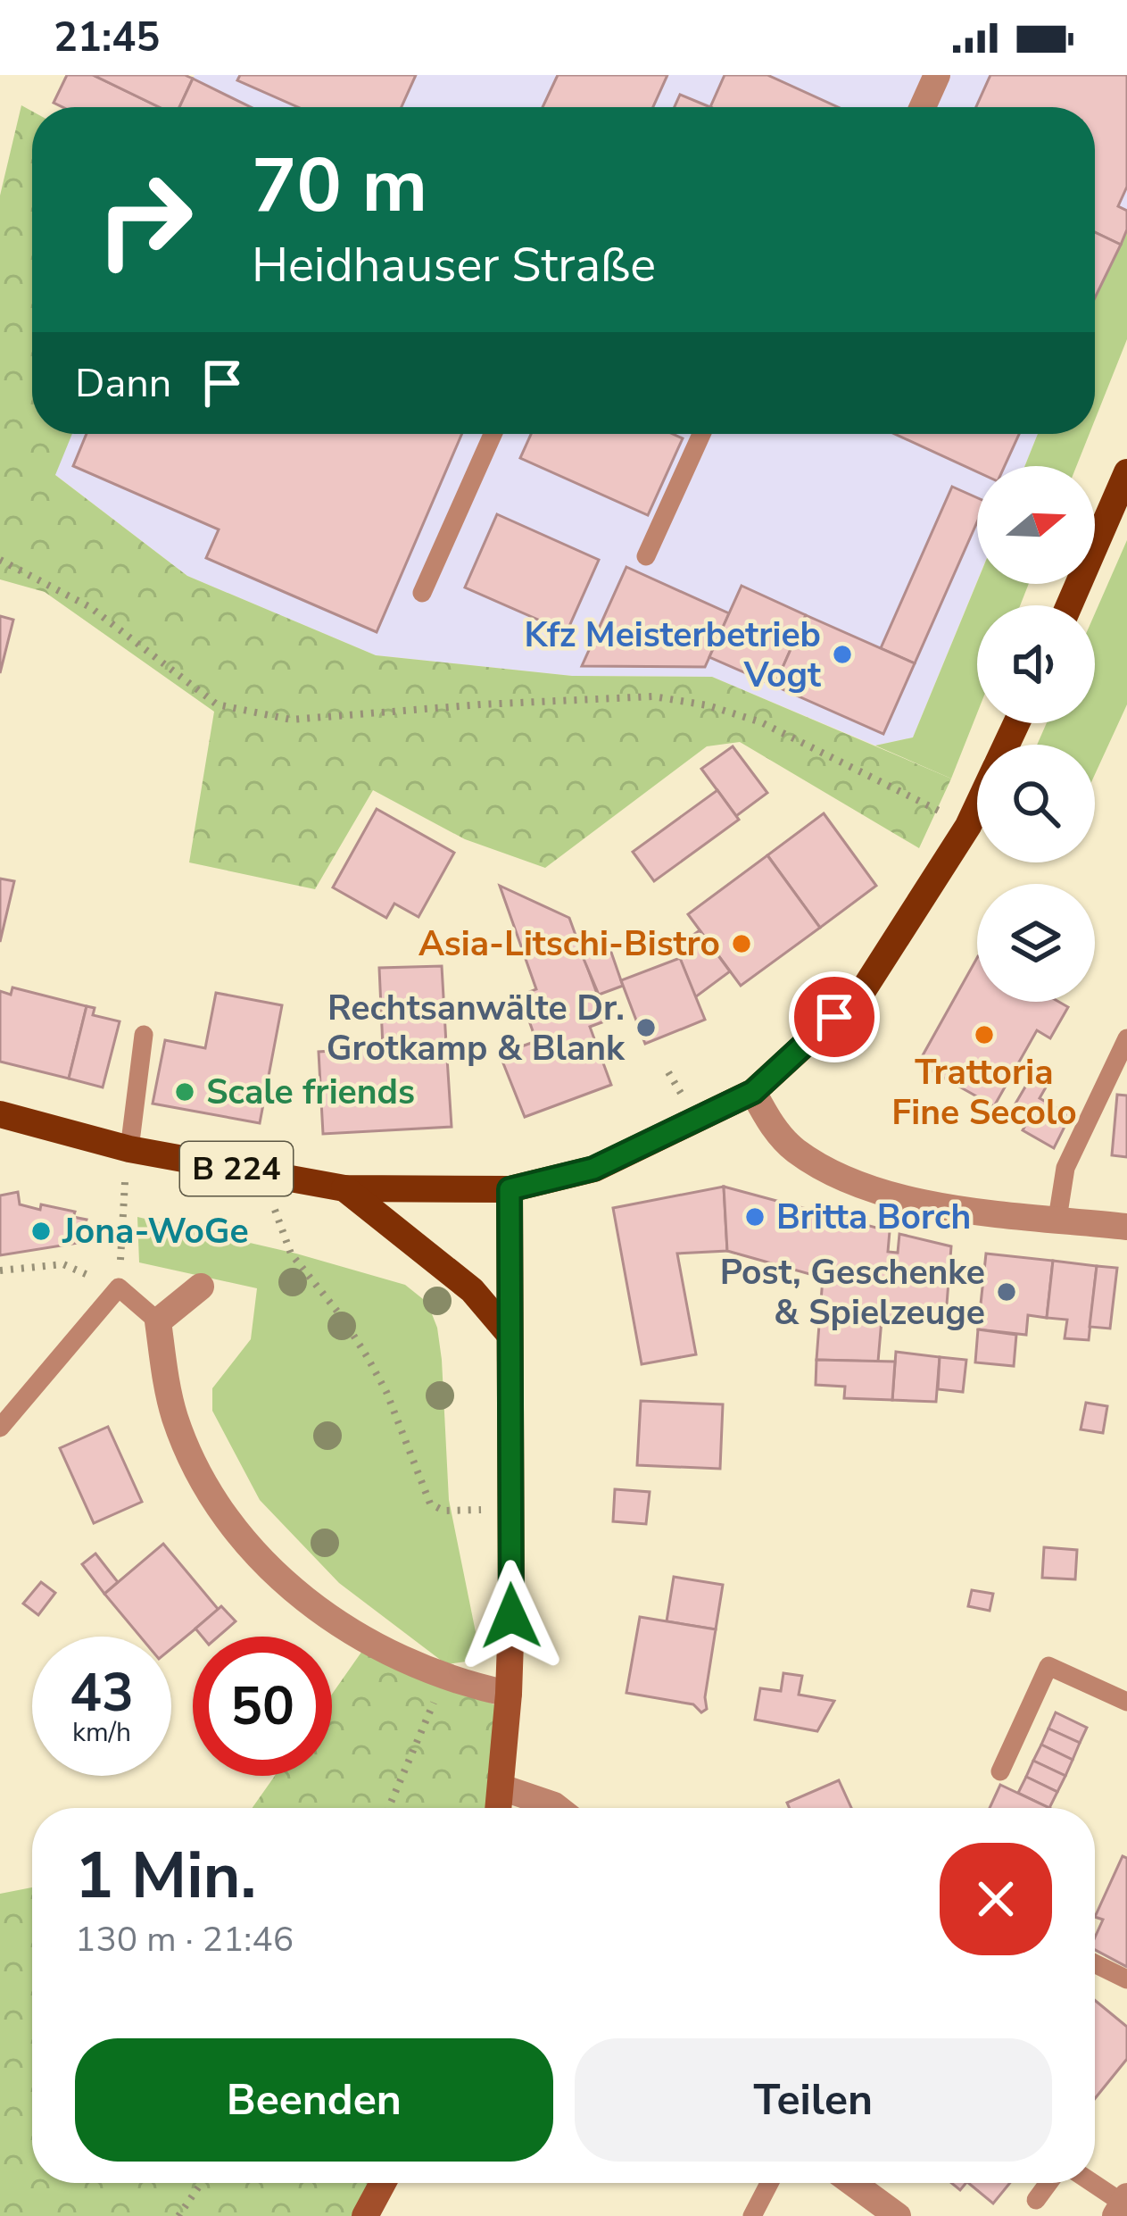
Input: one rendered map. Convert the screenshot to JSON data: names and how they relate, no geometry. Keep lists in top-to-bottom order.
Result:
{
  "streets": {
    "main road": ["B 224"]
  },
  "places": [
    "Kfz Meisterbetrieb Vogt",
    "Asia-Litschi-Bistro",
    "Rechtsanwälte Dr. Grotkamp & Blank",
    "Trattoria Fine Secolo",
    "Scale friends",
    "Britta Borch",
    "Jona-WoGe",
    "Post, Geschenke & Spielzeuge"
  ],
  "north": "right",
  "page": {
    "status": "21:45",
    "turn": ["70 m", "Heidhauser Straße"],
    "then": "Dann",
    "speed": "43 km/h",
    "limit": "50",
    "heading": ["1 Min.", "130 m · 21:46"],
    "buttons": ["Beenden", "Teilen"]
  }
}
